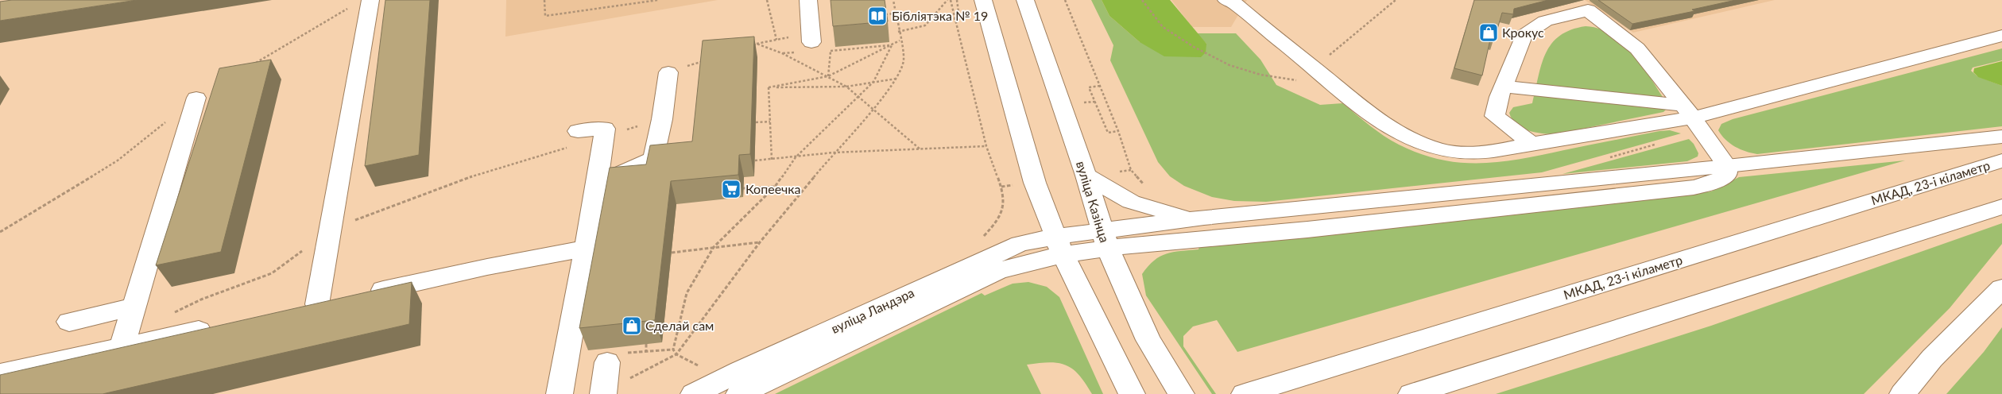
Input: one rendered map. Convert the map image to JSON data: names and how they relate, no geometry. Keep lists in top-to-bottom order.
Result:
{
  "streets": {
    "main road": ["МКАД, 23-і кіламетр", "вуліца Казінца", "вуліца Ландэра"]
  },
  "places": {
    "library": ["Бібліятэка № 19"],
    "shop": ["Крокус", "Сделай сам"],
    "supermarket": ["Копеечка"]
  }
}
